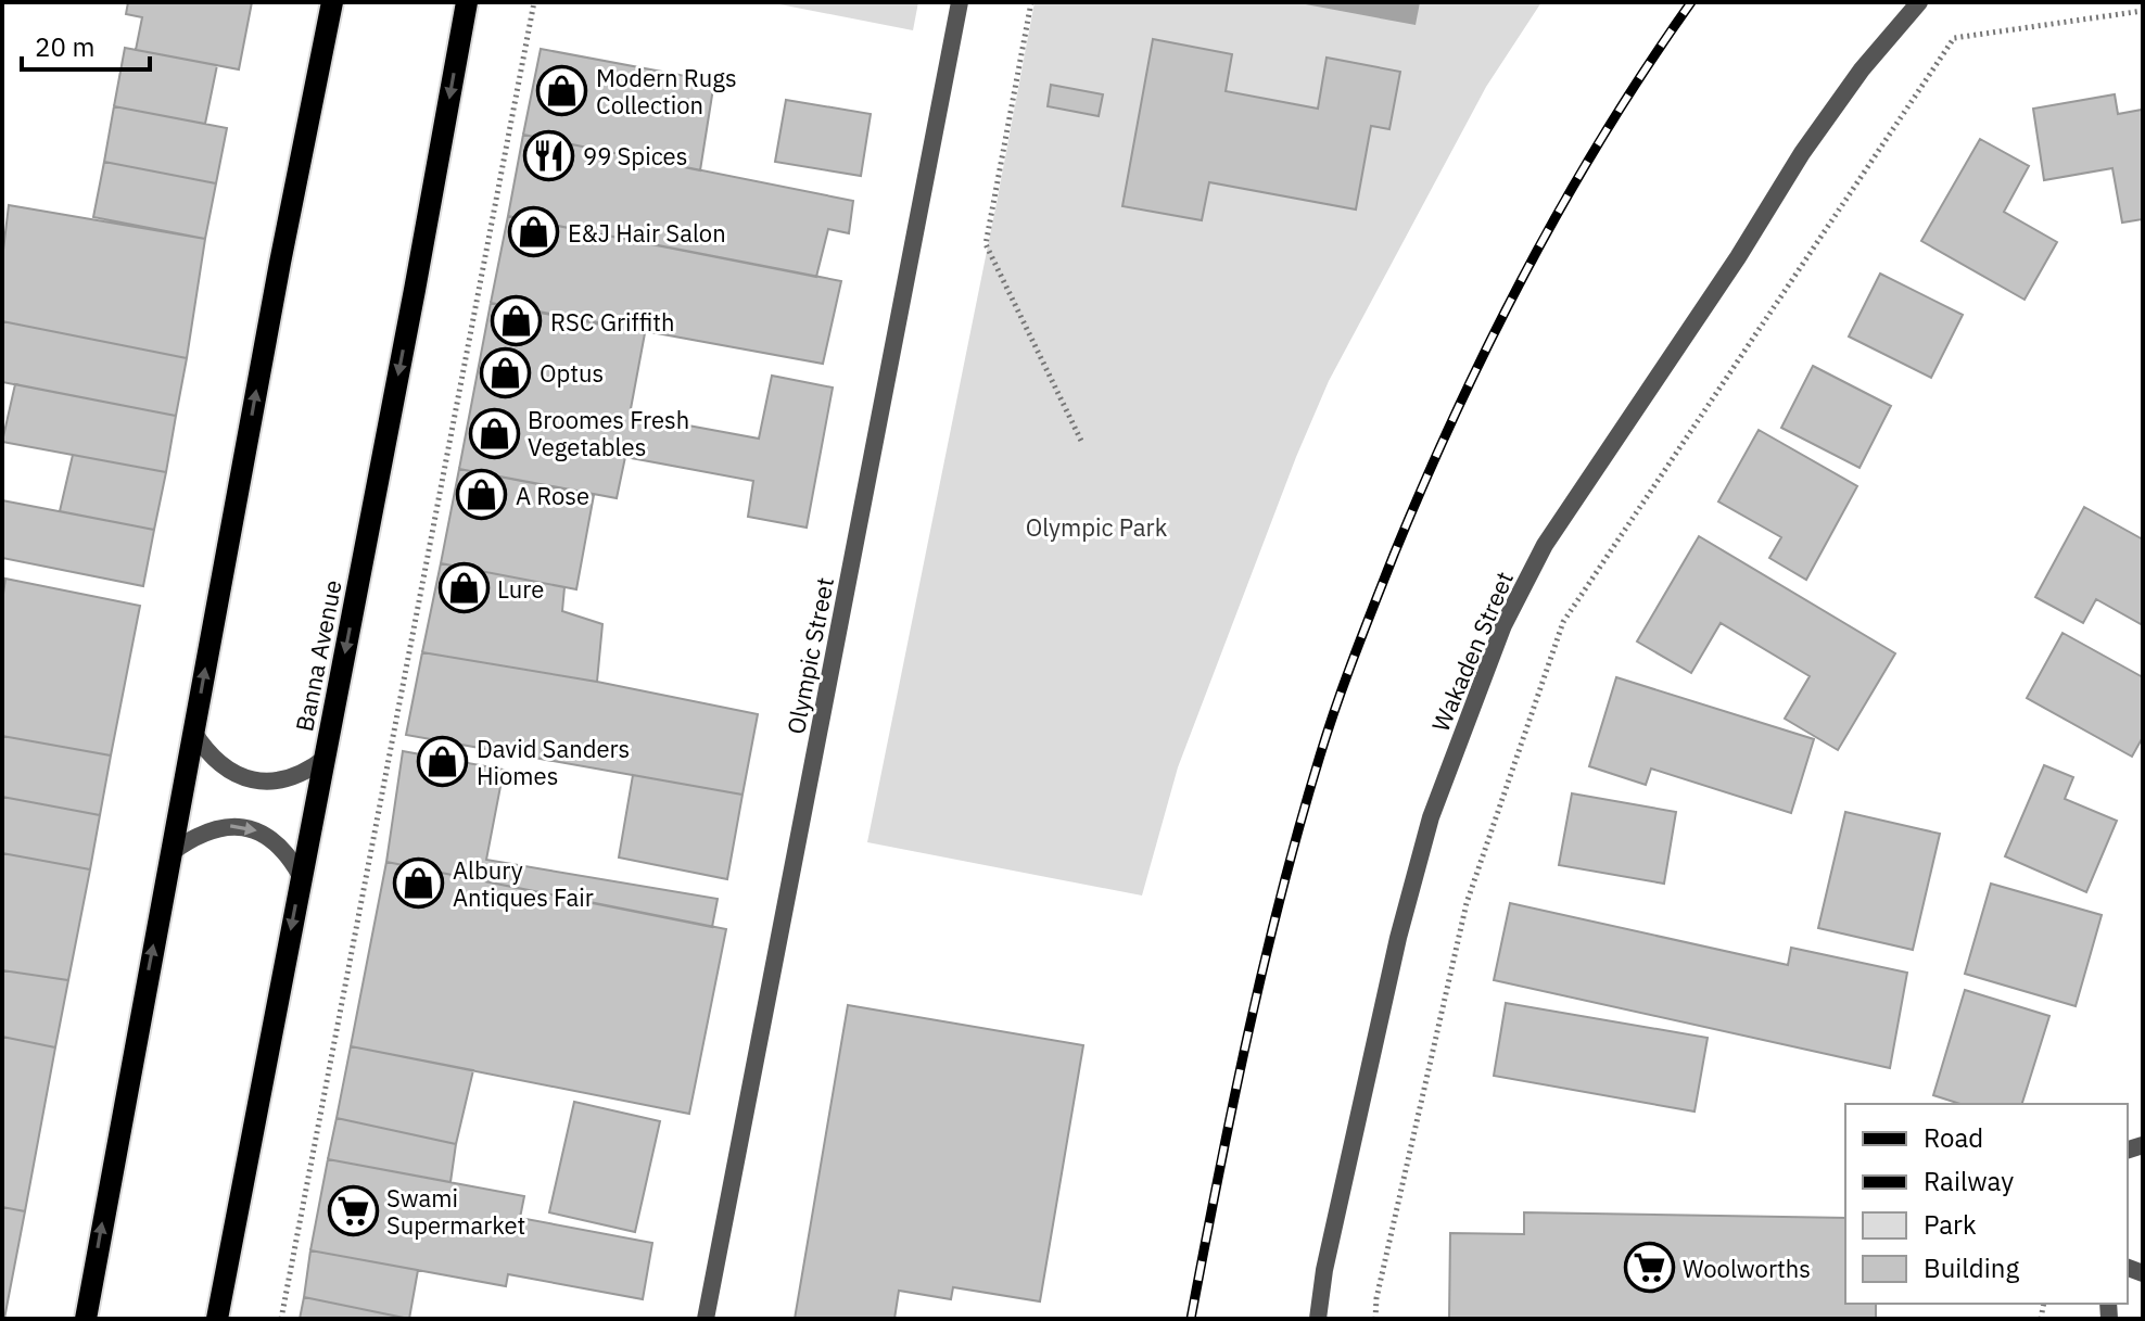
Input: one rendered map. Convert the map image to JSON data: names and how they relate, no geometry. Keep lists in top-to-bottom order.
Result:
{
  "streets": {
    "main road": ["Banna Avenue"],
    "street": ["Wakaden Street", "Olympic Street"]
  },
  "parks": ["Olympic Park"],
  "places": {
    "shop": [
      "Modern Rugs Collection",
      "E&J Hair Salon",
      "RSC Griffith",
      "Optus",
      "Broomes Fresh Vegetables",
      "A Rose",
      "Lure",
      "David Sanders Hiomes",
      "Albury Antiques Fair"
    ],
    "restaurant": ["99 Spices"],
    "supermarket": ["Swami Supermarket", "Woolworths"]
  },
  "legend": [
    "Road",
    "Railway",
    "Park",
    "Building"
  ],
  "scale_bar": "20 m"
}
